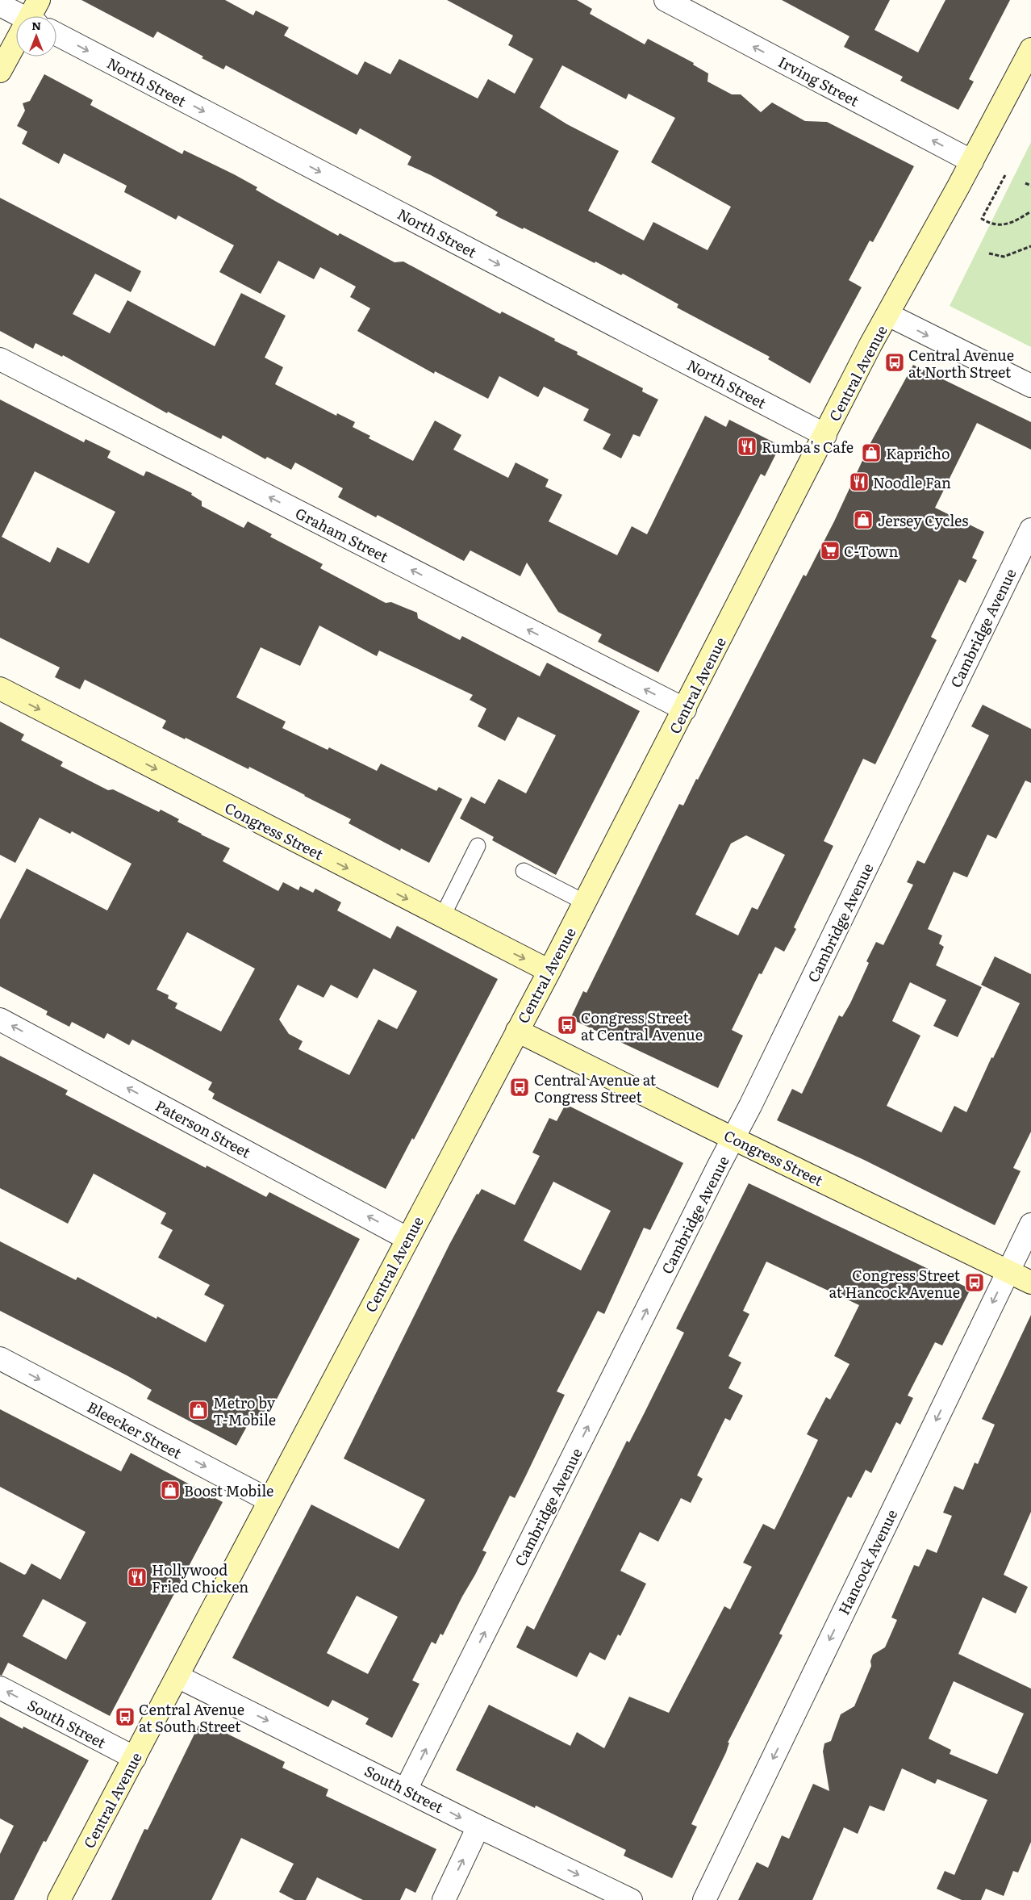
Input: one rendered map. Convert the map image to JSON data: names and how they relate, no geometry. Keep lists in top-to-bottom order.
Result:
{
  "streets": {
    "main road": ["Central Avenue", "Congress Street"],
    "street": [
      "Irving Street",
      "North Street",
      "Graham Street",
      "Cambridge Avenue",
      "Paterson Street",
      "Bleecker Street",
      "Hancock Avenue",
      "South Street"
    ]
  },
  "crossings": [
    ["Irving Street", "Central Avenue"],
    ["North Street", "Central Avenue"],
    ["Central Avenue", "Graham Street"],
    ["Central Avenue", "Congress Street"],
    ["Central Avenue", "Paterson Street"],
    ["Central Avenue", "Bleecker Street"],
    ["Central Avenue", "South Street"],
    ["Cambridge Avenue", "Congress Street"],
    ["Cambridge Avenue", "South Street"],
    ["Congress Street", "Hancock Avenue"]
  ],
  "one_way": [
    "Irving Street",
    "North Street",
    "Graham Street",
    "Cambridge Avenue",
    "Congress Street",
    "Paterson Street",
    "Bleecker Street",
    "Hancock Avenue"
  ],
  "places": {
    "bus stop": [
      "Central Avenue at North Street",
      "Congress Street at Central Avenue",
      "Central Avenue at Congress Street",
      "Congress Street at Hancock Avenue",
      "Central Avenue at South Street"
    ],
    "restaurant": ["Rumba's Cafe", "Noodle Fan", "Hollywood Fried Chicken"],
    "shop": [
      "Kapricho",
      "Jersey Cycles",
      "Metro by T-Mobile",
      "Boost Mobile"
    ],
    "supermarket": ["C-Town"]
  },
  "north": "top"
}
